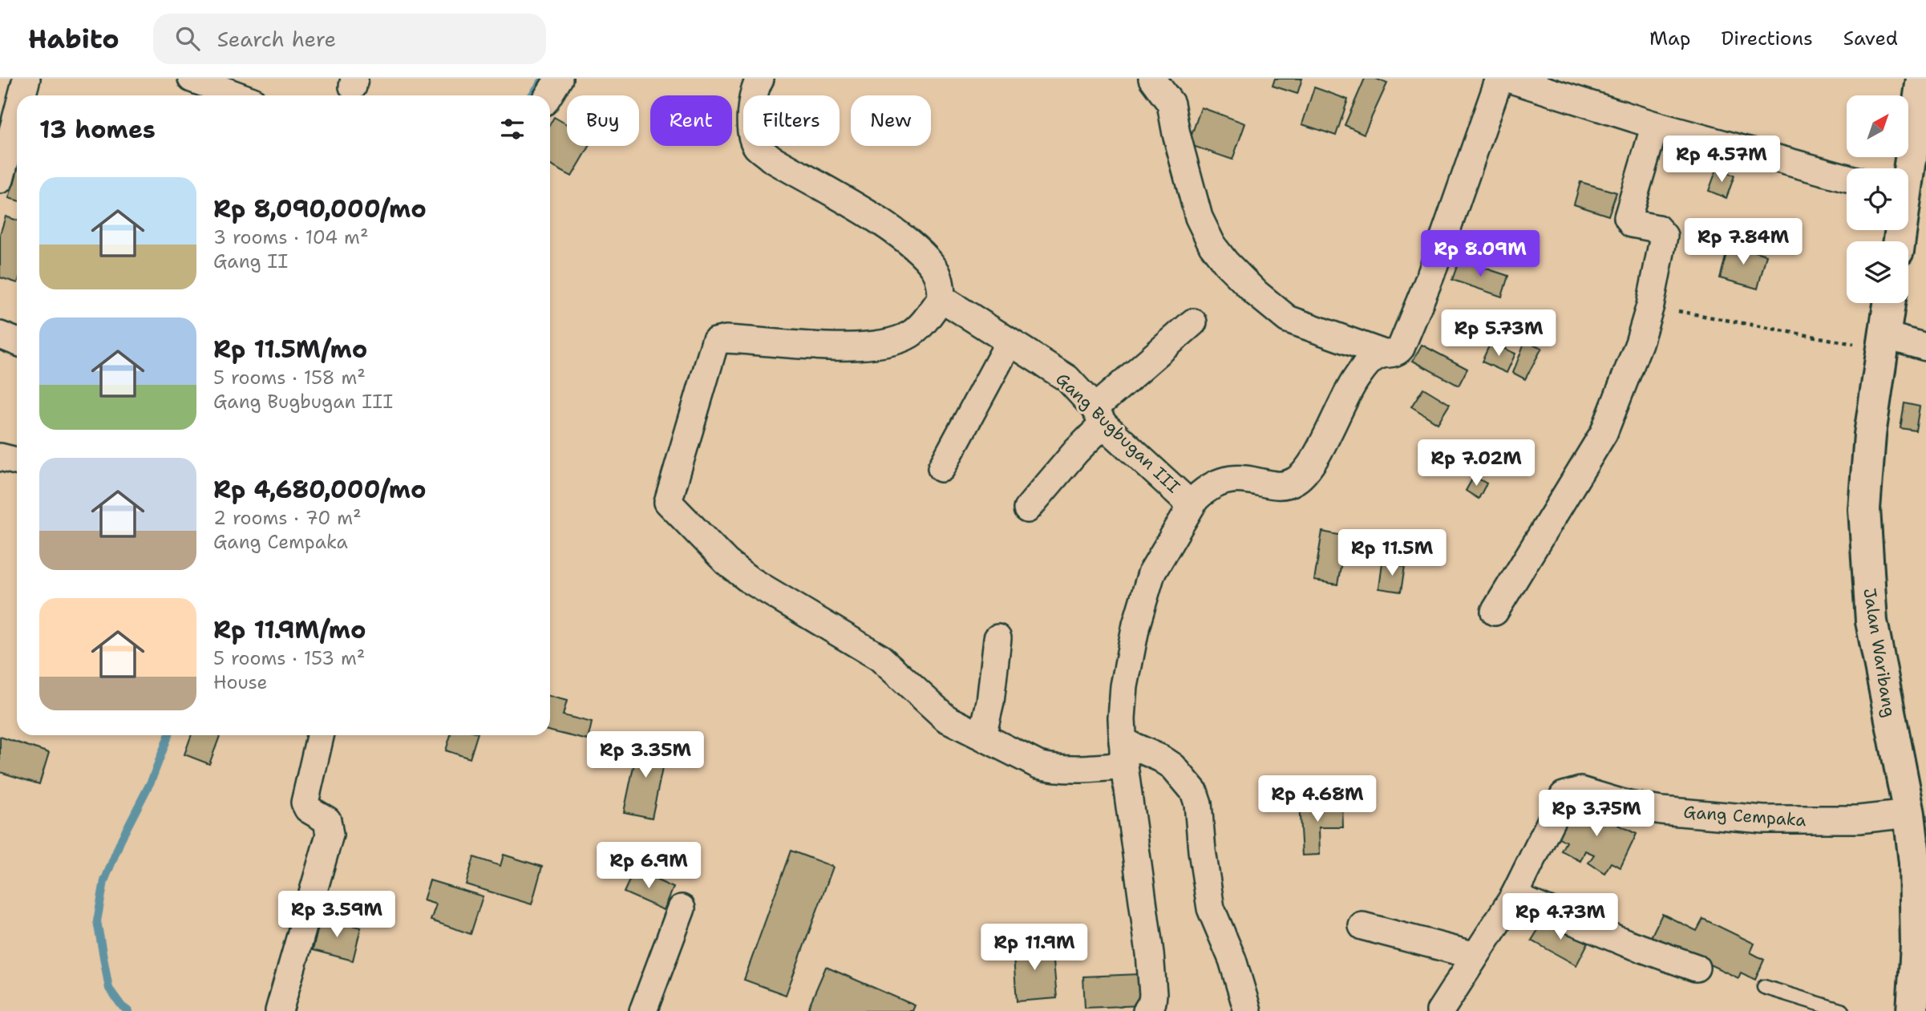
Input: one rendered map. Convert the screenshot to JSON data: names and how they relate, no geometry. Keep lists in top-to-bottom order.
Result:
{
  "streets": {
    "street": ["Gang Bugbugan III", "Jalan Waribang", "Gang Cempaka"]
  },
  "crossings": [
    ["Jalan Waribang", "Gang Cempaka"]
  ],
  "north": "top right",
  "page": {
    "header": "Habito",
    "search": "Search here",
    "nav": ["Map", "Directions", "Saved"],
    "chip": [
      "Buy",
      "Rent",
      "Filters",
      "New"
    ],
    "heading": "13 homes",
    "price": [
      "Rp 4.57M",
      "Rp 7.84M",
      "Rp 8.09M",
      "Rp 5.73M",
      "Rp 7.02M",
      "Rp 11.5M",
      "Rp 3.35M",
      "Rp 4.68M",
      "Rp 3.75M",
      "Rp 6.9M",
      "Rp 3.59M",
      "Rp 4.73M",
      "Rp 11.9M"
    ],
    "list": [
      {
        "name": "Rp 8,090,000/mo",
        "note": "3 rooms · 104 m² · Gang II"
      },
      {
        "name": "Rp 11.5M/mo",
        "note": "5 rooms · 158 m² · Gang Bugbugan III"
      },
      {
        "name": "Rp 4,680,000/mo",
        "note": "2 rooms · 70 m² · Gang Cempaka"
      },
      {
        "name": "Rp 11.9M/mo",
        "note": "5 rooms · 153 m² · House"
      }
    ]
  }
}
